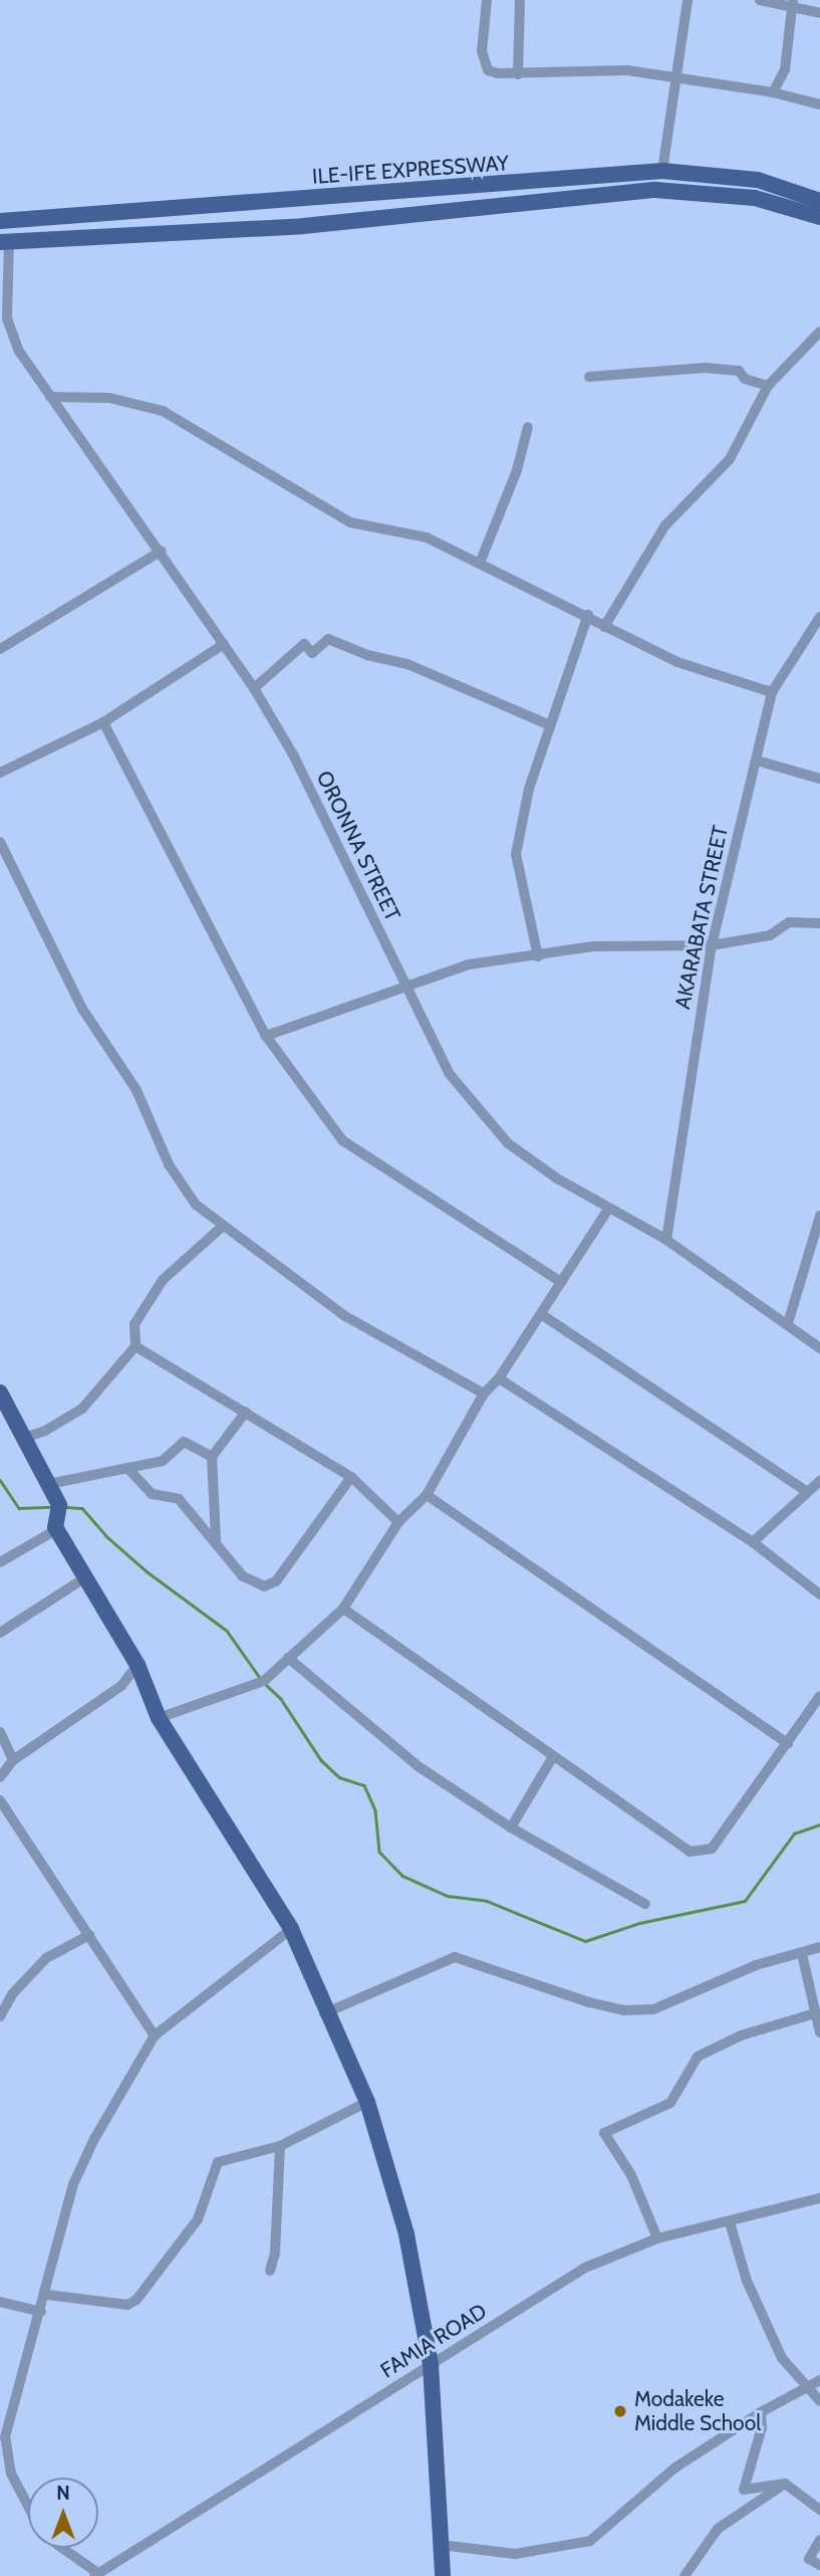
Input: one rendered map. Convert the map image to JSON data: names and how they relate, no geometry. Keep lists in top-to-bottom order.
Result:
{
  "streets": {
    "main road": ["ILE-IFE EXPRESSWAY"],
    "street": ["ORONNA STREET", "AKARABATA STREET", "FAMIA ROAD"]
  },
  "crossings": [
    ["ILE-IFE EXPRESSWAY", "ORONNA STREET"],
    ["ORONNA STREET", "AKARABATA STREET"]
  ],
  "places": ["Modakeke Middle School"],
  "north": "top"
}
